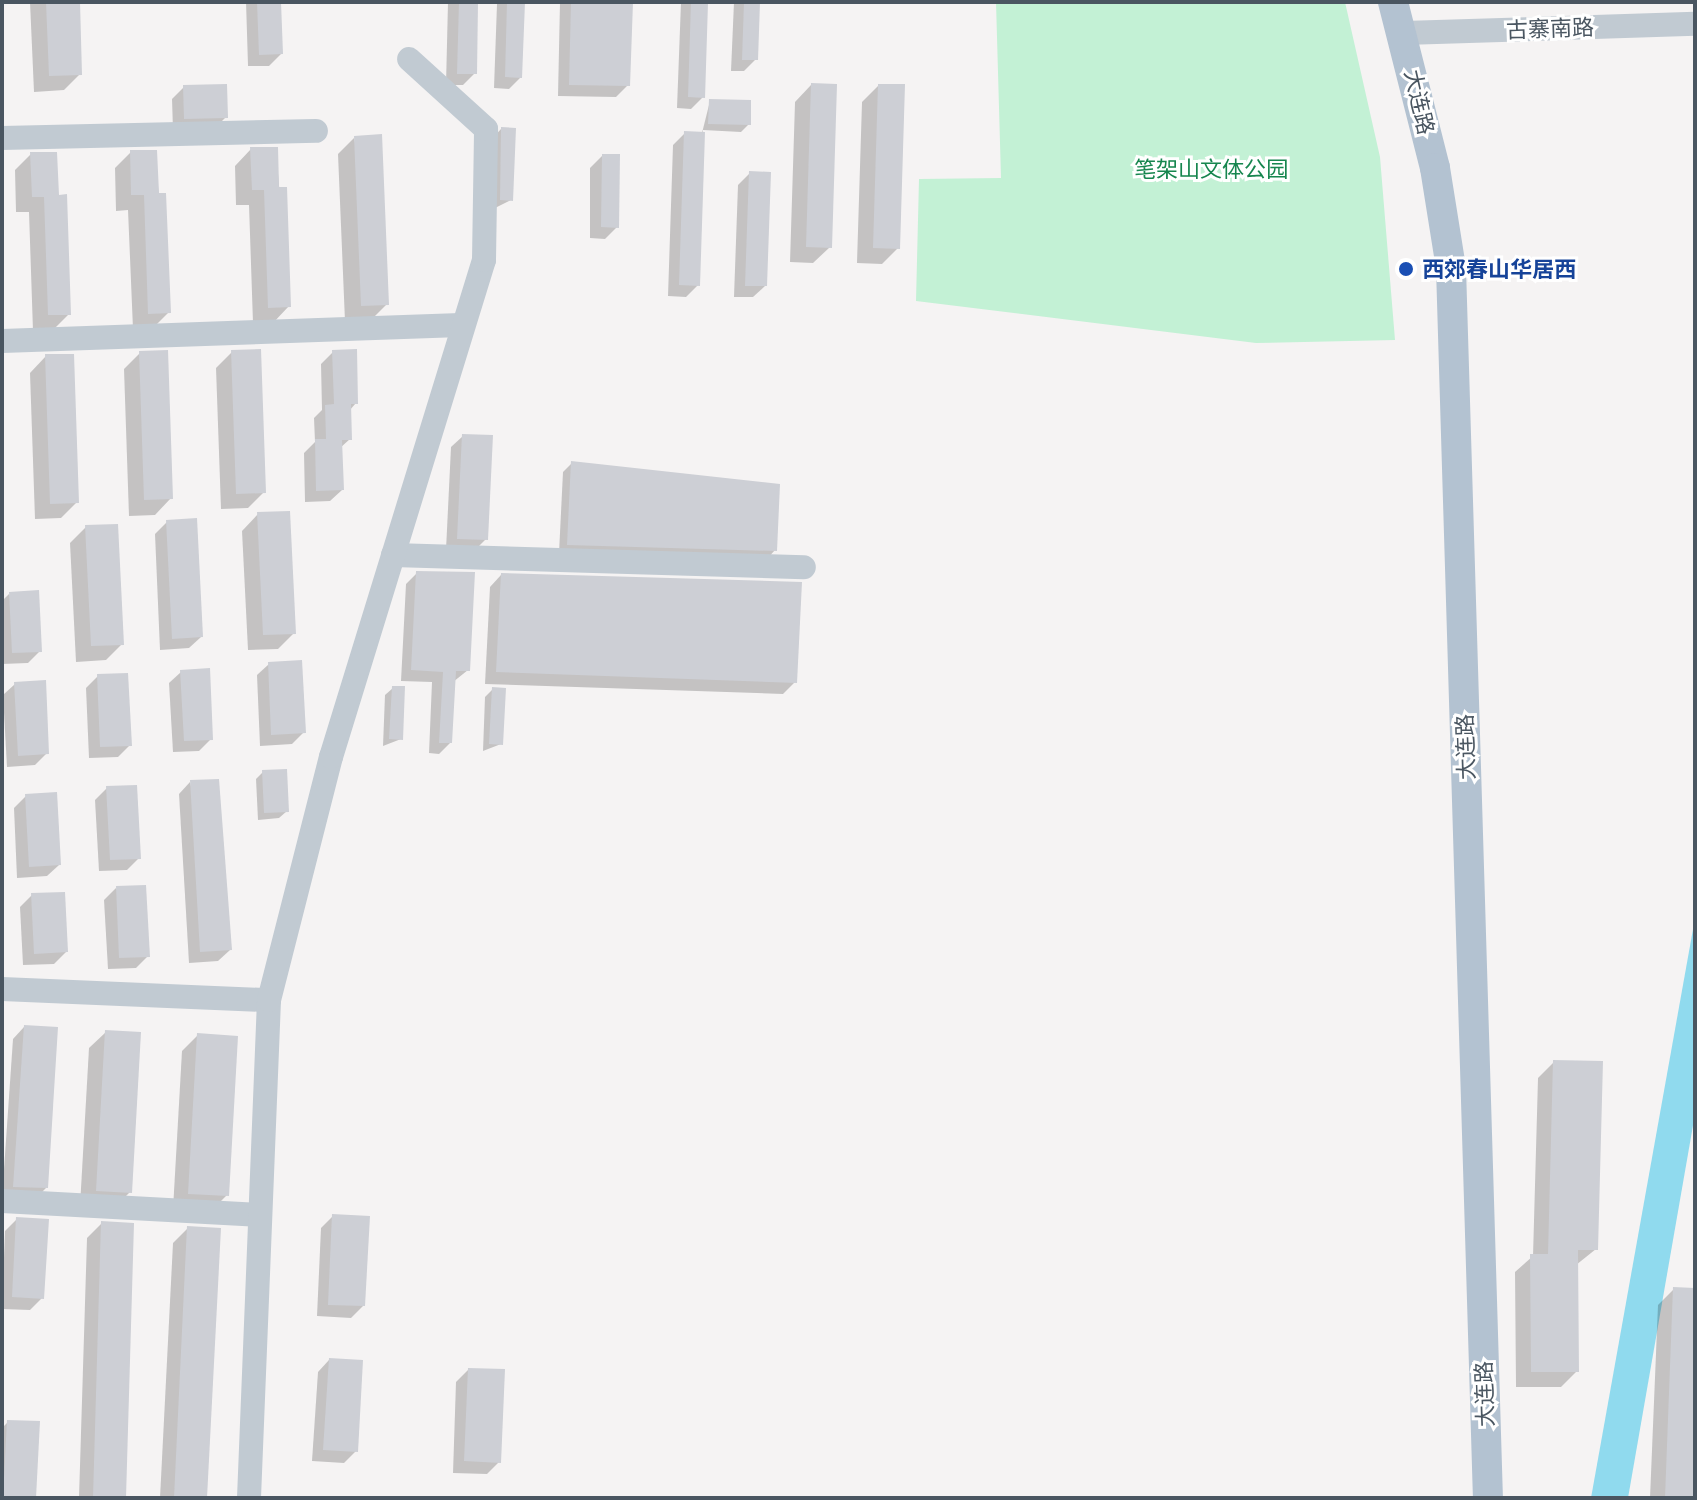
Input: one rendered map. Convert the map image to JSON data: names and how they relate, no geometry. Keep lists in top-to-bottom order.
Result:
{
  "streets": {
    "main road": ["大连路"],
    "street": ["古寨南路"]
  },
  "crossings": [
    ["古寨南路", "大连路"]
  ],
  "parks": ["笔架山文体公园"],
  "places": ["西郊春山华居西"]
}
